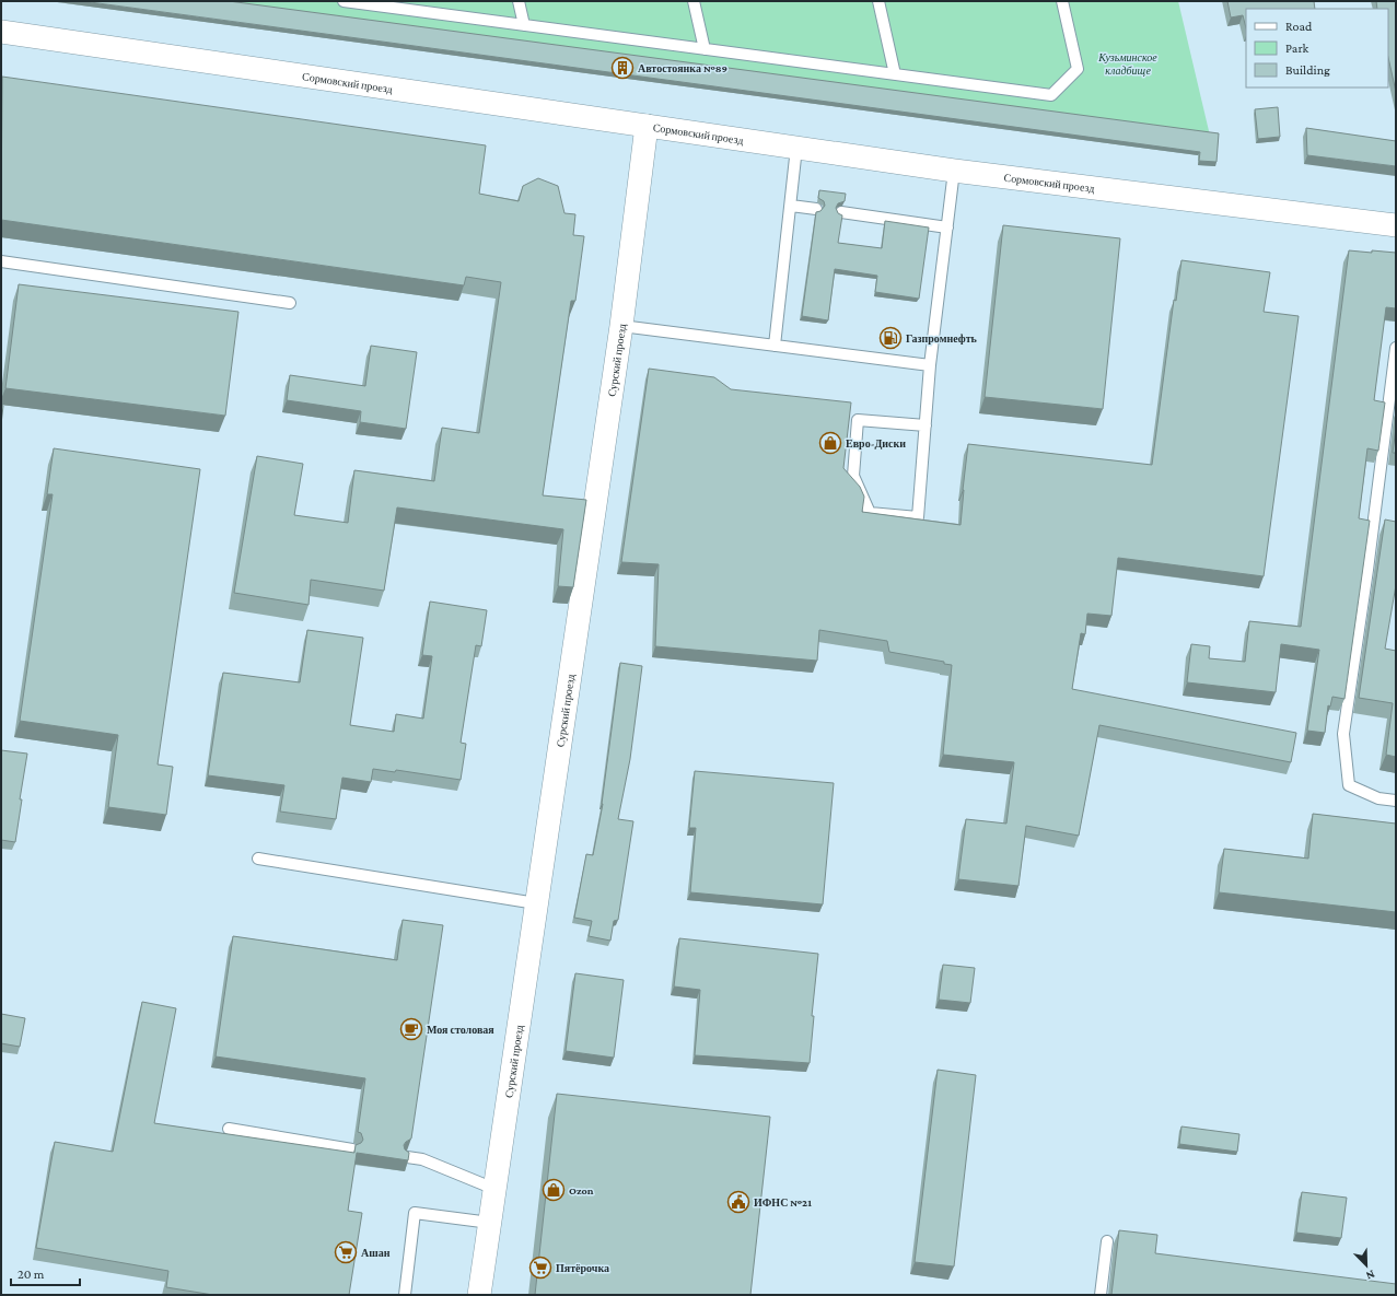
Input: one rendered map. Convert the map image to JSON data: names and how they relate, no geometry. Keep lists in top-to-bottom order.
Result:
{
  "streets": {
    "street": ["Сормовский проезд", "Сурский проезд"]
  },
  "crossings": [
    ["Сормовский проезд", "Сурский проезд"]
  ],
  "parks": ["Кузьминское кладбище"],
  "places": {
    "building": ["Автостоянка №89"],
    "fuel station": ["Газпромнефть"],
    "shop": ["Евро-Диски", "Ozon"],
    "cafe": ["Моя столовая"],
    "public building": ["ИФНС №21"],
    "supermarket": ["Ашан", "Пятёрочка"]
  },
  "legend": ["Road", "Park", "Building"],
  "scale_bar": "20 m",
  "north": "bottom right"
}
